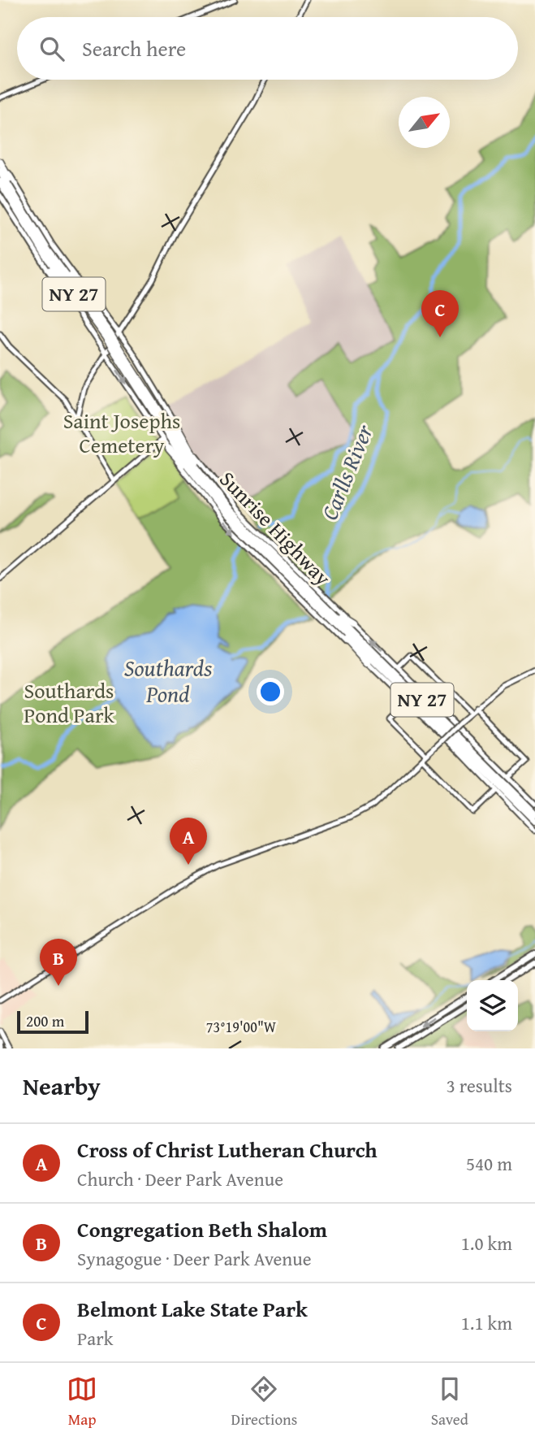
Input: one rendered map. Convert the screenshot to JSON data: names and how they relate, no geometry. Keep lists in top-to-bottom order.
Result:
{
  "streets": {
    "highway": ["NY 27", "Sunrise Highway"]
  },
  "water": ["Carlls River", "Southards Pond"],
  "parks": ["Saint Josephs Cemetery", "Southards Pond Park"],
  "scale_bar": "200 m",
  "north": "top right",
  "page": {
    "search": "Search here",
    "pins": ["C", "A", "B"],
    "scale": "200 m",
    "heading": ["Nearby", "3 results"],
    "list": [
      {
        "mark": "A",
        "name": "Cross of Christ Lutheran Church",
        "note": "Church · Deer Park Avenue",
        "value": "540 m"
      },
      {
        "mark": "B",
        "name": "Congregation Beth Shalom",
        "note": "Synagogue · Deer Park Avenue",
        "value": "1.0 km"
      },
      {
        "mark": "C",
        "name": "Belmont Lake State Park",
        "note": "Park",
        "value": "1.1 km"
      }
    ],
    "nav": ["Map", "Directions", "Saved"]
  },
  "coordinates": ["73°19'00\"W"]
}
